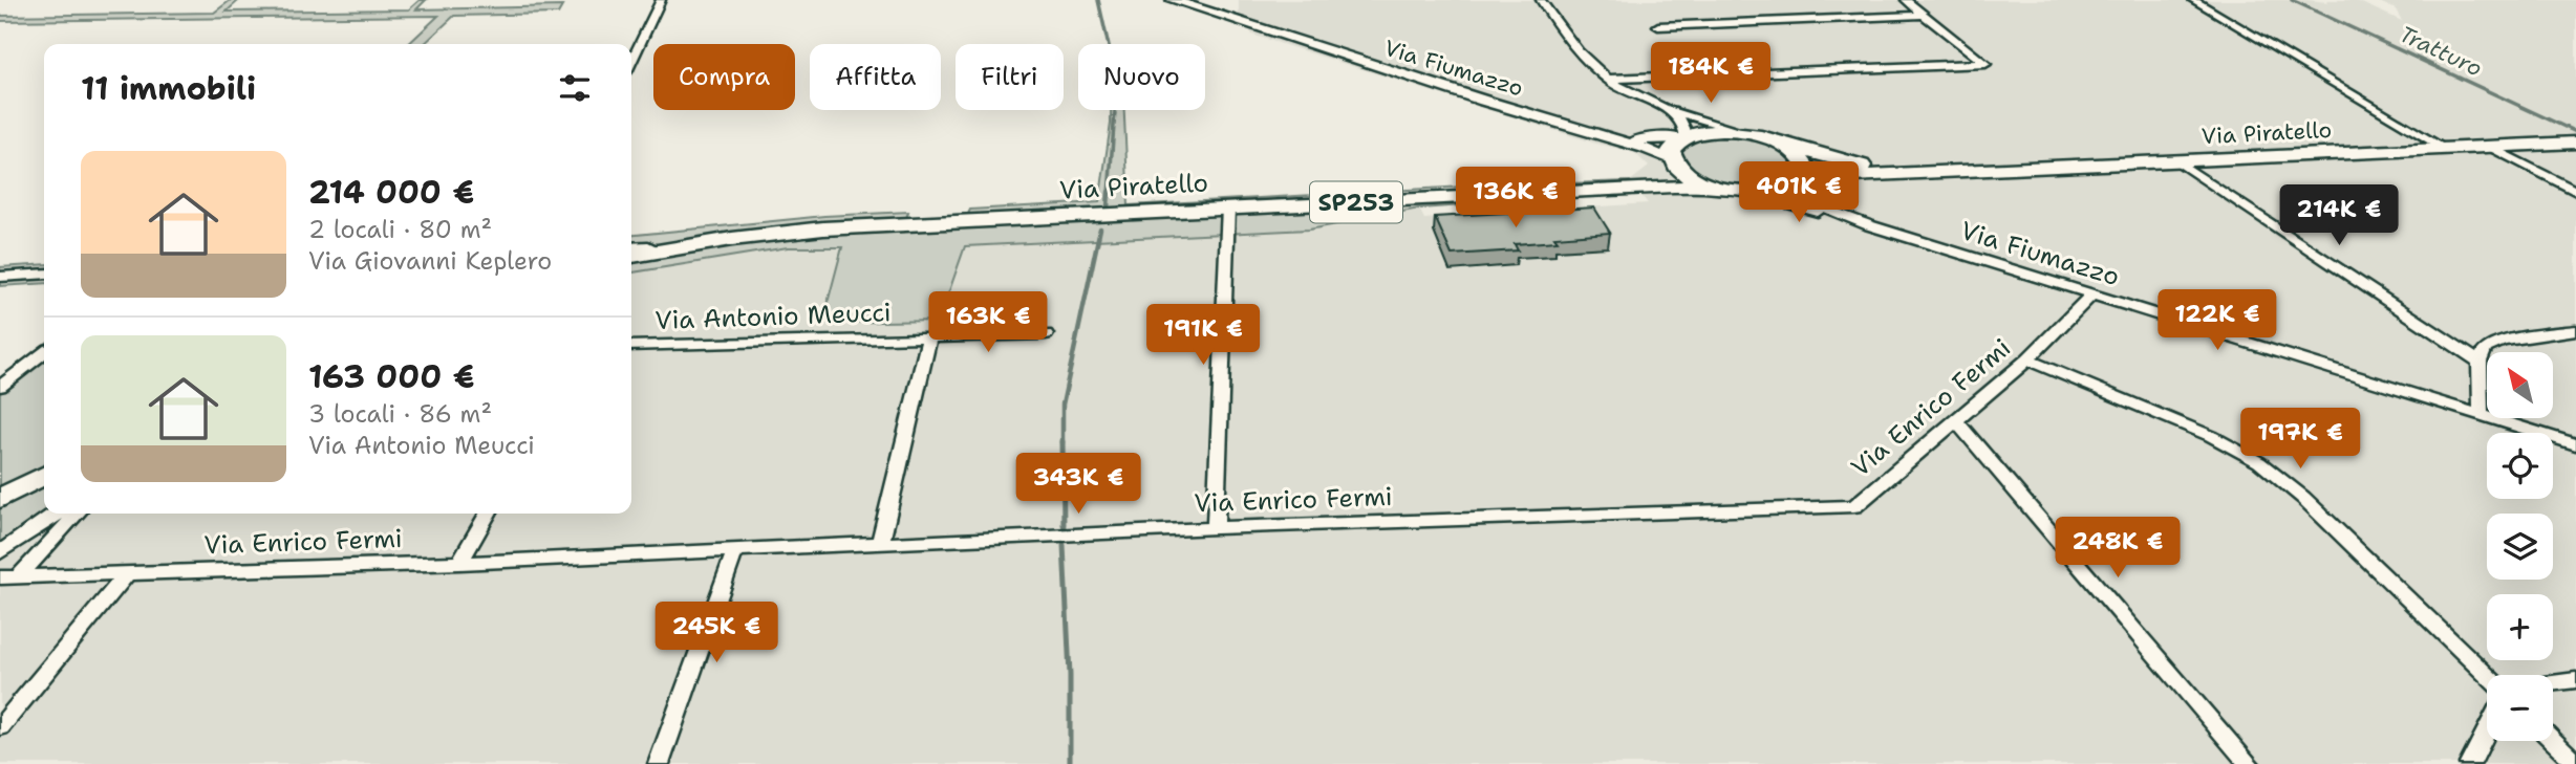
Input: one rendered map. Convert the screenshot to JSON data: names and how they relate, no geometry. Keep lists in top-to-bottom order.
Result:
{
  "streets": {
    "main road": ["Via Piratello", "SP253"],
    "street": ["Via Fiumazzo", "Via Antonio Meucci", "Via Enrico Fermi"]
  },
  "crossings": [
    ["Via Fiumazzo", "Via Piratello"],
    ["Via Fiumazzo", "SP253"],
    ["Via Fiumazzo", "Via Enrico Fermi"],
    ["Via Piratello", "SP253"]
  ],
  "water": ["Tratturo"],
  "north": "top left",
  "page": {
    "price": [
      "184K €",
      "401K €",
      "136K €",
      "214K €",
      "122K €",
      "163K €",
      "191K €",
      "197K €",
      "343K €",
      "248K €",
      "245K €"
    ],
    "chip": [
      "Compra",
      "Affitta",
      "Filtri",
      "Nuovo"
    ],
    "heading": "11 immobili",
    "list": [
      {
        "name": "214 000 €",
        "note": "2 locali · 80 m² · Via Giovanni Keplero"
      },
      {
        "name": "163 000 €",
        "note": "3 locali · 86 m² · Via Antonio Meucci"
      }
    ],
    "map_buttons": ["+", "−"]
  }
}
